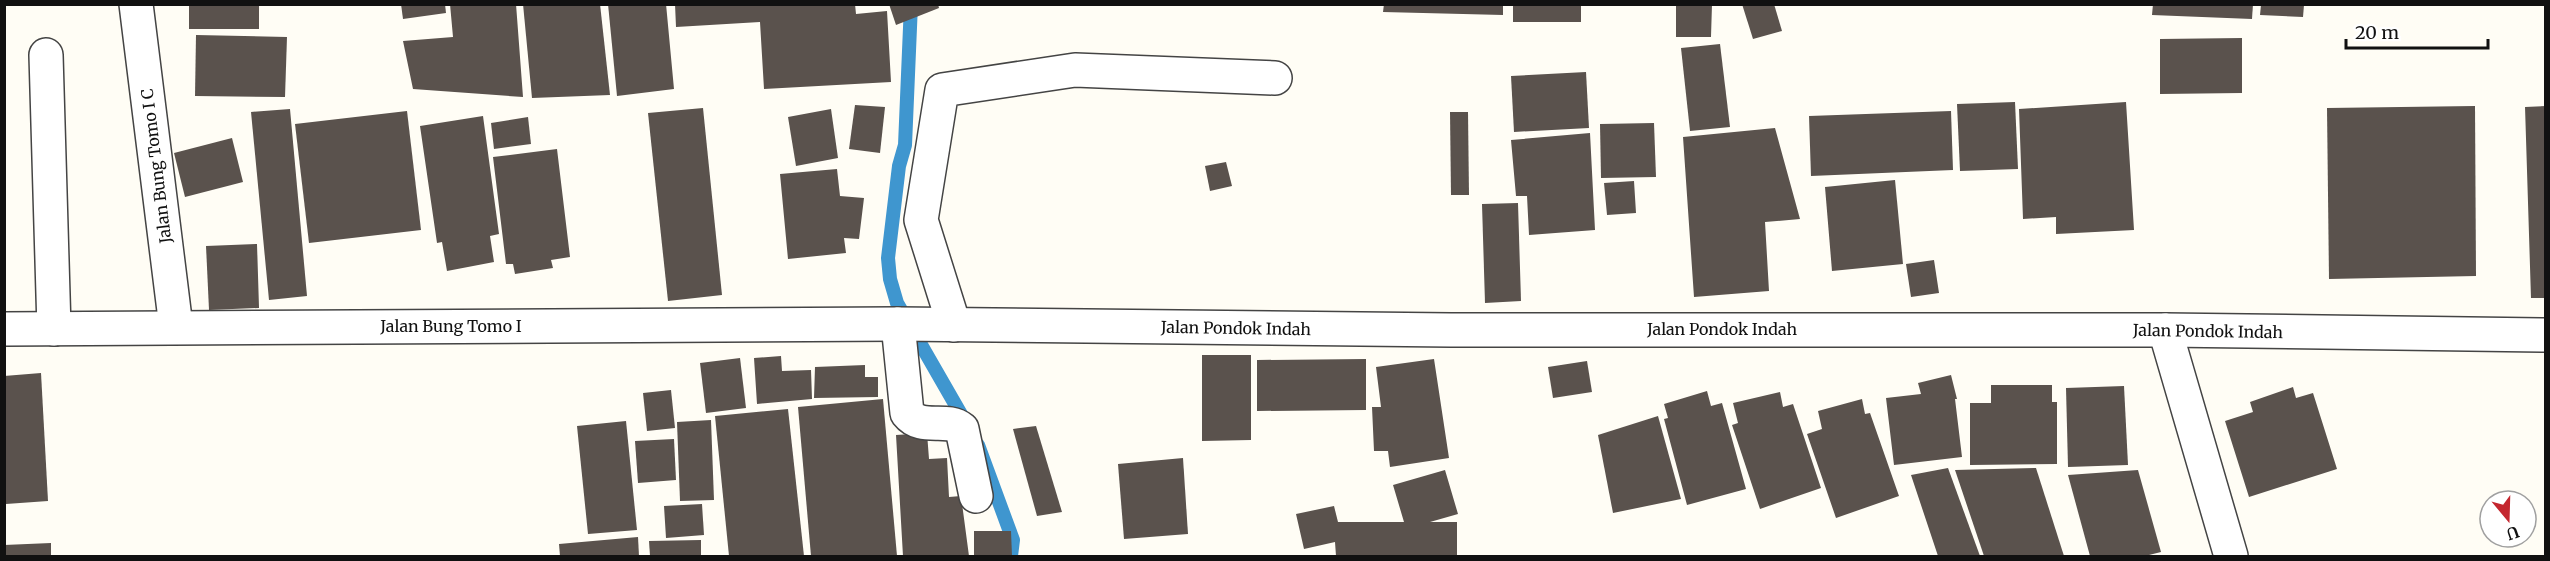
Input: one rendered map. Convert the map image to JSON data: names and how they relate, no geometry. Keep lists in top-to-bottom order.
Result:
{
  "streets": {
    "street": ["Jalan Bung Tomo I C", "Jalan Bung Tomo I", "Jalan Pondok Indah"]
  },
  "crossings": [
    ["Jalan Bung Tomo I C", "Jalan Bung Tomo I"],
    ["Jalan Bung Tomo I", "Jalan Pondok Indah"]
  ],
  "scale_bar": "20 m",
  "north": "bottom"
}
